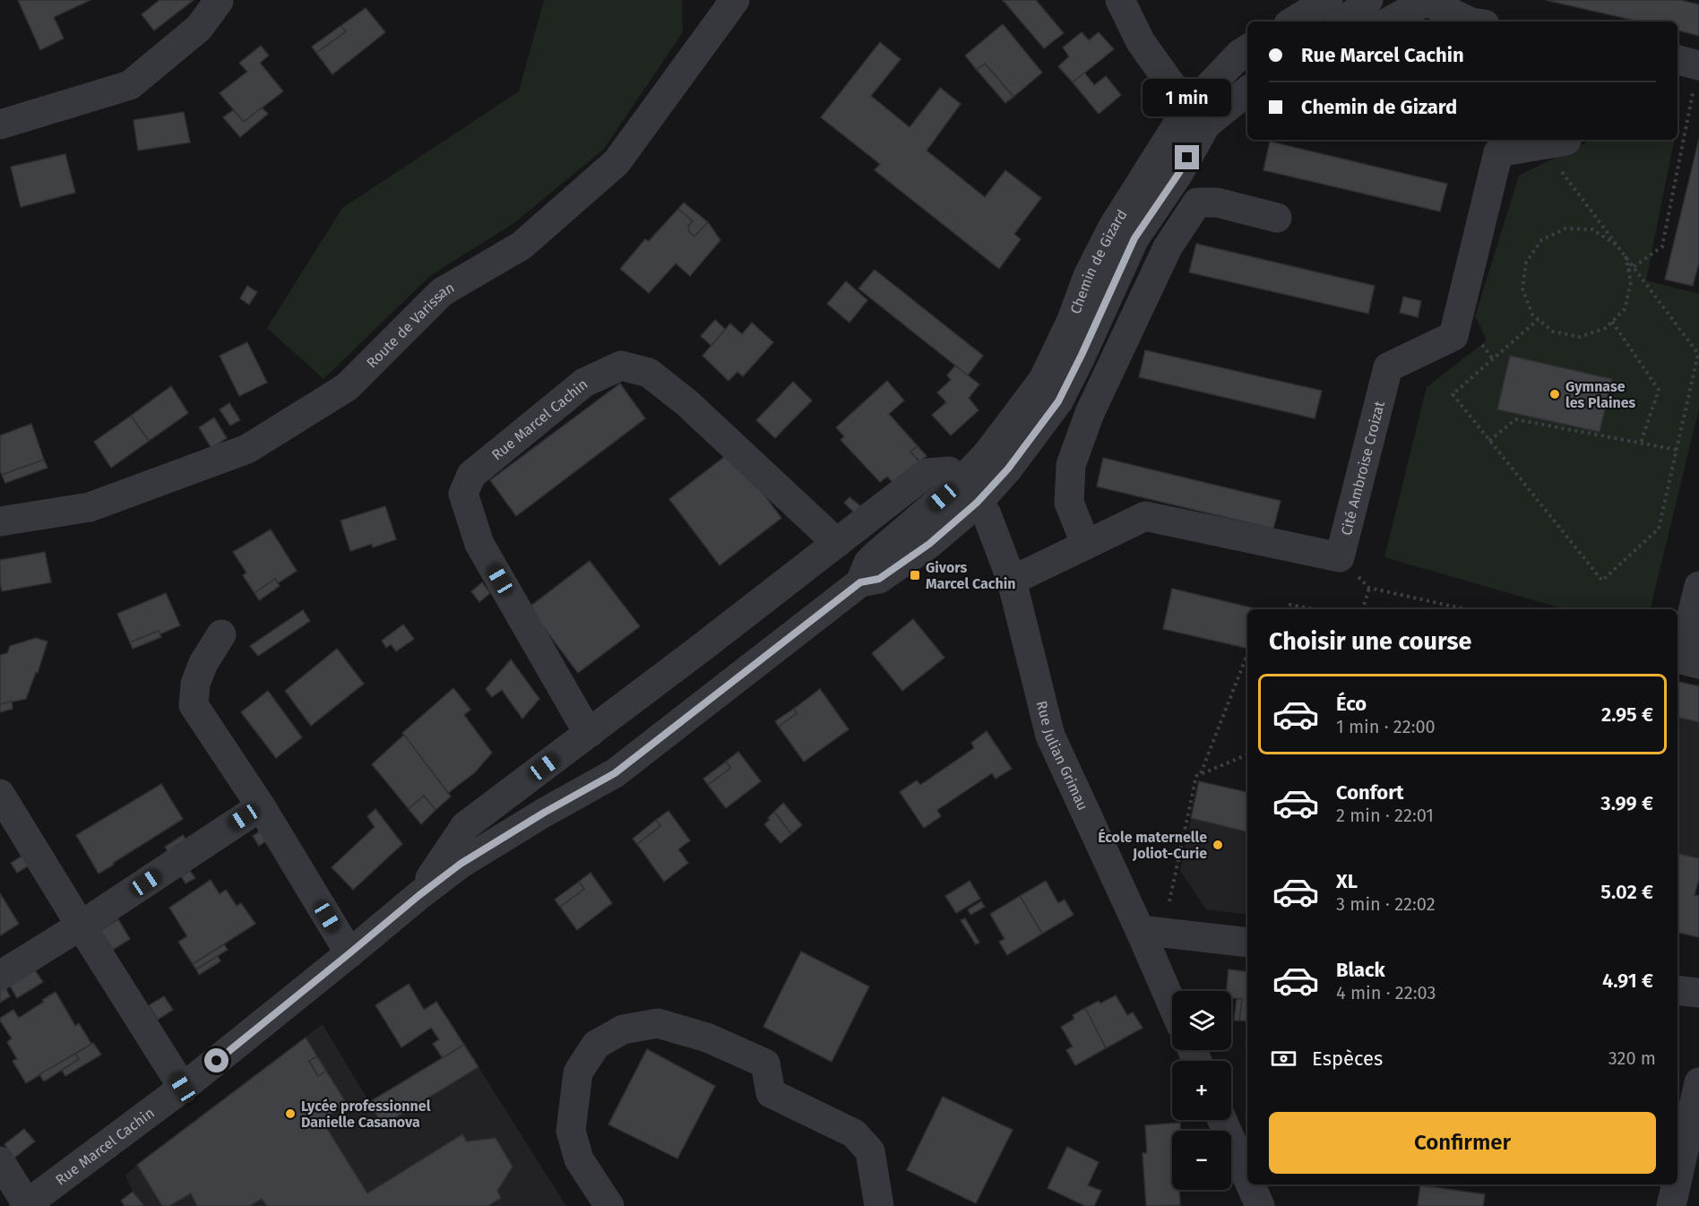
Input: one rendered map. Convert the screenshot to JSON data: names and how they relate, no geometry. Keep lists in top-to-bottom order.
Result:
{
  "streets": {
    "street": [
      "Chemin de Gizard",
      "Route de Varissan",
      "Rue Marcel Cachin",
      "Cité Ambroise Croizat",
      "Rue Julian Grimau"
    ]
  },
  "crossings": [
    ["Chemin de Gizard", "Rue Marcel Cachin"],
    ["Chemin de Gizard", "Rue Julian Grimau"],
    ["Rue Marcel Cachin", "Rue Julian Grimau"]
  ],
  "places": {
    "other": ["Gymnase les Plaines", "École maternelle Joliot-Curie", "Lycée professionnel Danielle Casanova"],
    "transit": ["Givors Marcel Cachin"]
  },
  "page": {
    "banner": ["Rue Marcel Cachin", "Chemin de Gizard"],
    "bubble": "1 min",
    "heading": "Choisir une course",
    "list": [
      {
        "name": "Éco",
        "note": "1 min · 22:00",
        "value": "2.95 €"
      },
      {
        "name": "Confort",
        "note": "2 min · 22:01",
        "value": "3.99 €"
      },
      {
        "name": "XL",
        "note": "3 min · 22:02",
        "value": "5.02 €"
      },
      {
        "name": "Black",
        "note": "4 min · 22:03",
        "value": "4.91 €"
      }
    ],
    "map_buttons": ["+", "−"],
    "pay": ["Espèces", "320 m"],
    "buttons": "Confirmer"
  }
}
